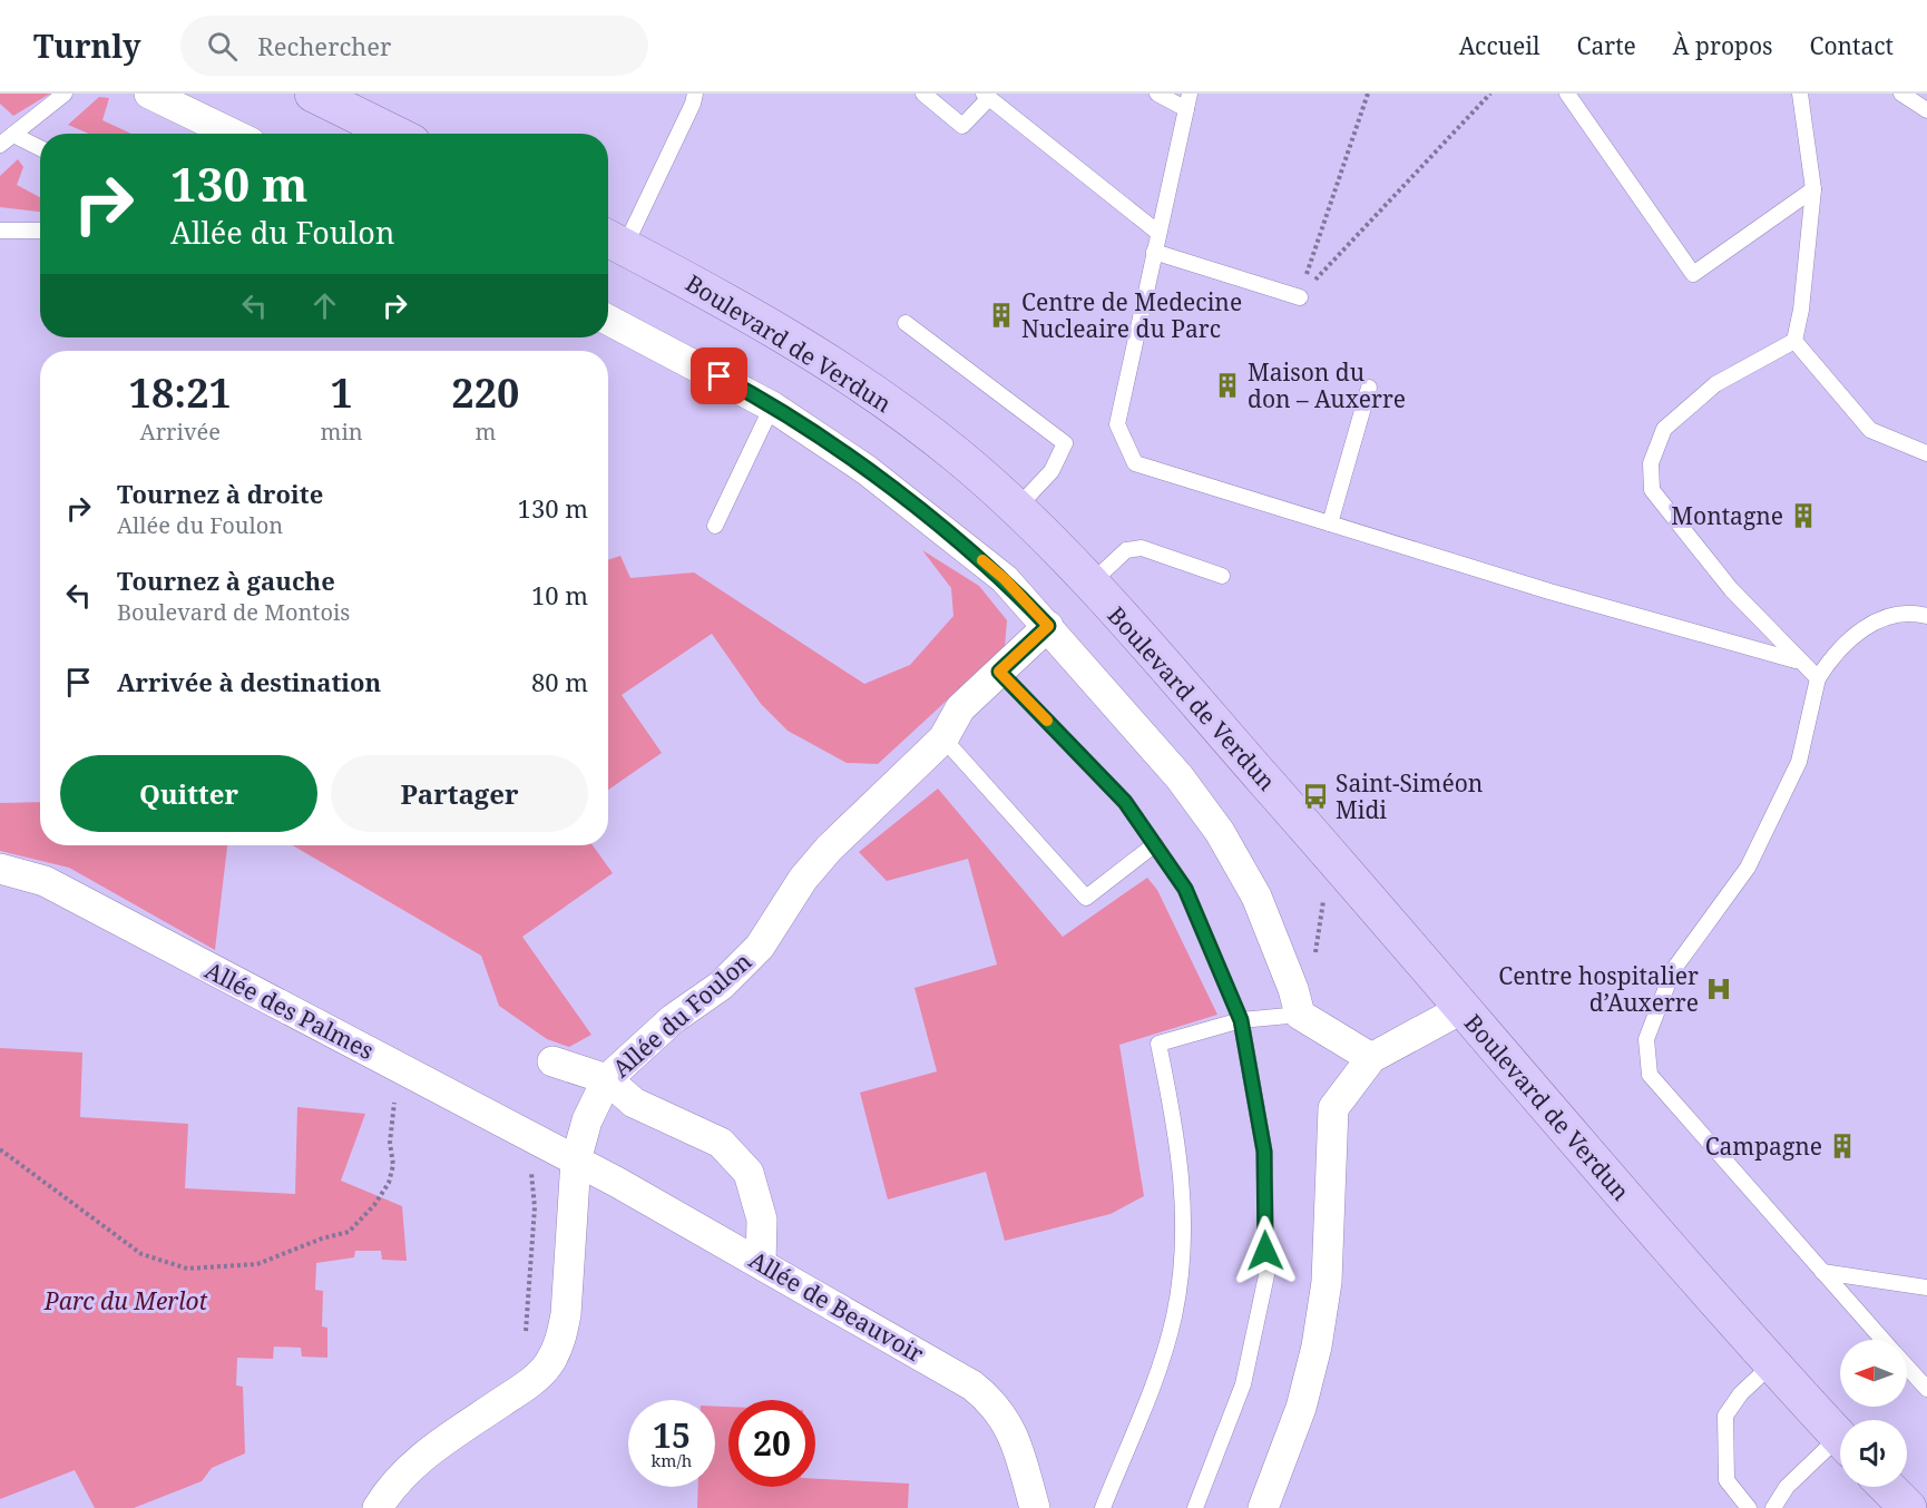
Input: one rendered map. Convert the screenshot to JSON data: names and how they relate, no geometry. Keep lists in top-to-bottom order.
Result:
{
  "streets": {
    "main road": ["Boulevard de Verdun"],
    "street": ["Allée des Palmes", "Allée du Foulon", "Allée de Beauvoir"]
  },
  "crossings": [
    ["Allée des Palmes", "Allée du Foulon"],
    ["Allée des Palmes", "Allée de Beauvoir"],
    ["Allée du Foulon", "Allée de Beauvoir"]
  ],
  "parks": ["Parc du Merlot"],
  "places": {
    "building": [
      "Centre de Medecine Nucleaire du Parc",
      "Maison du don – Auxerre",
      "Montagne",
      "Campagne"
    ],
    "bus stop": ["Saint-Siméon Midi"],
    "hospital": ["Centre hospitalier d’Auxerre"]
  },
  "north": "left",
  "page": {
    "header": "Turnly",
    "search": "Rechercher",
    "nav": [
      "Accueil",
      "Carte",
      "À propos",
      "Contact"
    ],
    "turn": ["130 m", "Allée du Foulon"],
    "eta": [
      "18:21",
      "Arrivée",
      "1",
      "min",
      "220",
      "m"
    ],
    "list": [
      {
        "name": "Tournez à droite",
        "note": "Allée du Foulon",
        "value": "130 m"
      },
      {
        "name": "Tournez à gauche",
        "note": "Boulevard de Montois",
        "value": "10 m"
      },
      {
        "name": "Arrivée à destination",
        "value": "80 m"
      }
    ],
    "buttons": ["Quitter", "Partager"],
    "speed": "15 km/h",
    "limit": "20"
  }
}
